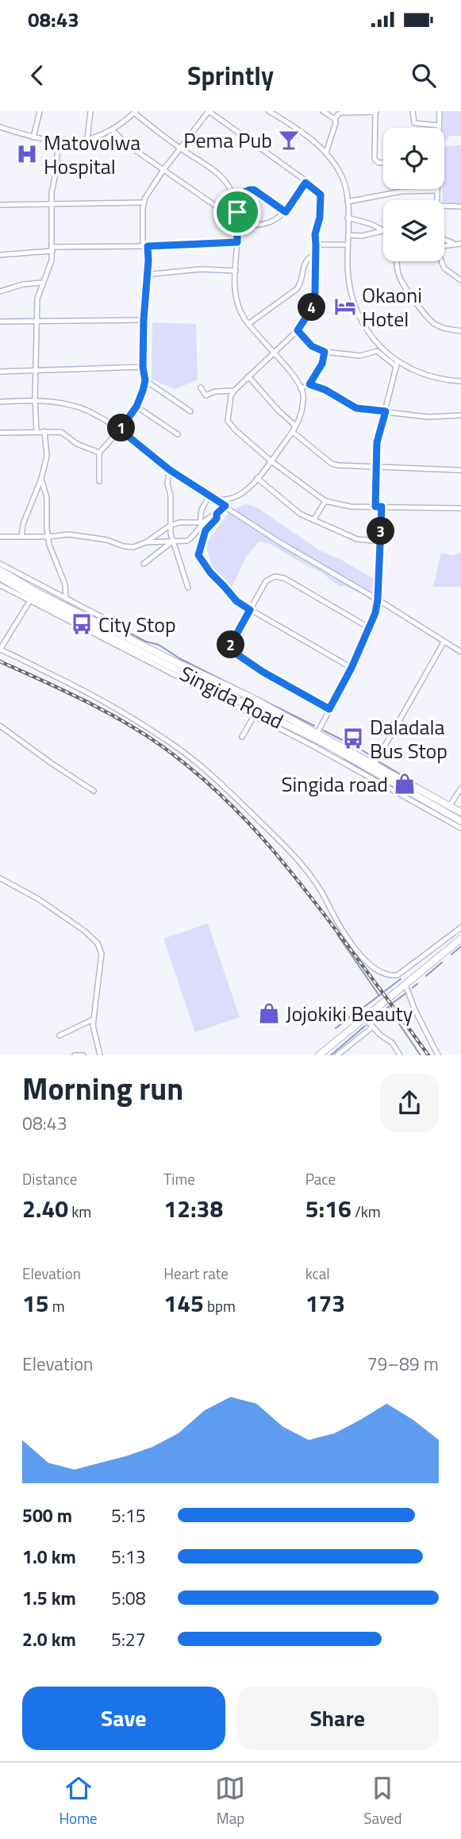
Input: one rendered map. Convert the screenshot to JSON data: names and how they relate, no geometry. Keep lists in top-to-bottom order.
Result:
{
  "streets": {
    "highway": ["Singida Road"]
  },
  "places": {
    "bar": ["Pema Pub"],
    "hospital": ["Matovolwa Hospital"],
    "hotel": ["Okaoni Hotel"],
    "bus stop": ["City Stop", "Daladala Bus Stop"],
    "shop": ["Singida road", "Jojokiki Beauty"]
  },
  "page": {
    "status": "08:43",
    "header": "Sprintly",
    "pins": [
      "4",
      "1",
      "3",
      "2"
    ],
    "heading": ["Morning run", "08:43"],
    "stats": [
      ["Distance", "2.40 km"],
      ["Time", "12:38"],
      ["Pace", "5:16 /km"],
      ["Elevation", "15 m"],
      ["Heart rate", "145 bpm"],
      ["kcal", "173"]
    ],
    "chart": ["Elevation", "79–89 m"],
    "list": [
      {
        "name": "500 m",
        "note": "5:15"
      },
      {
        "name": "1.0 km",
        "note": "5:13"
      },
      {
        "name": "1.5 km",
        "note": "5:08"
      },
      {
        "name": "2.0 km",
        "note": "5:27"
      }
    ],
    "buttons": ["Save", "Share"],
    "tabs": ["Home", "Map", "Saved"]
  }
}
